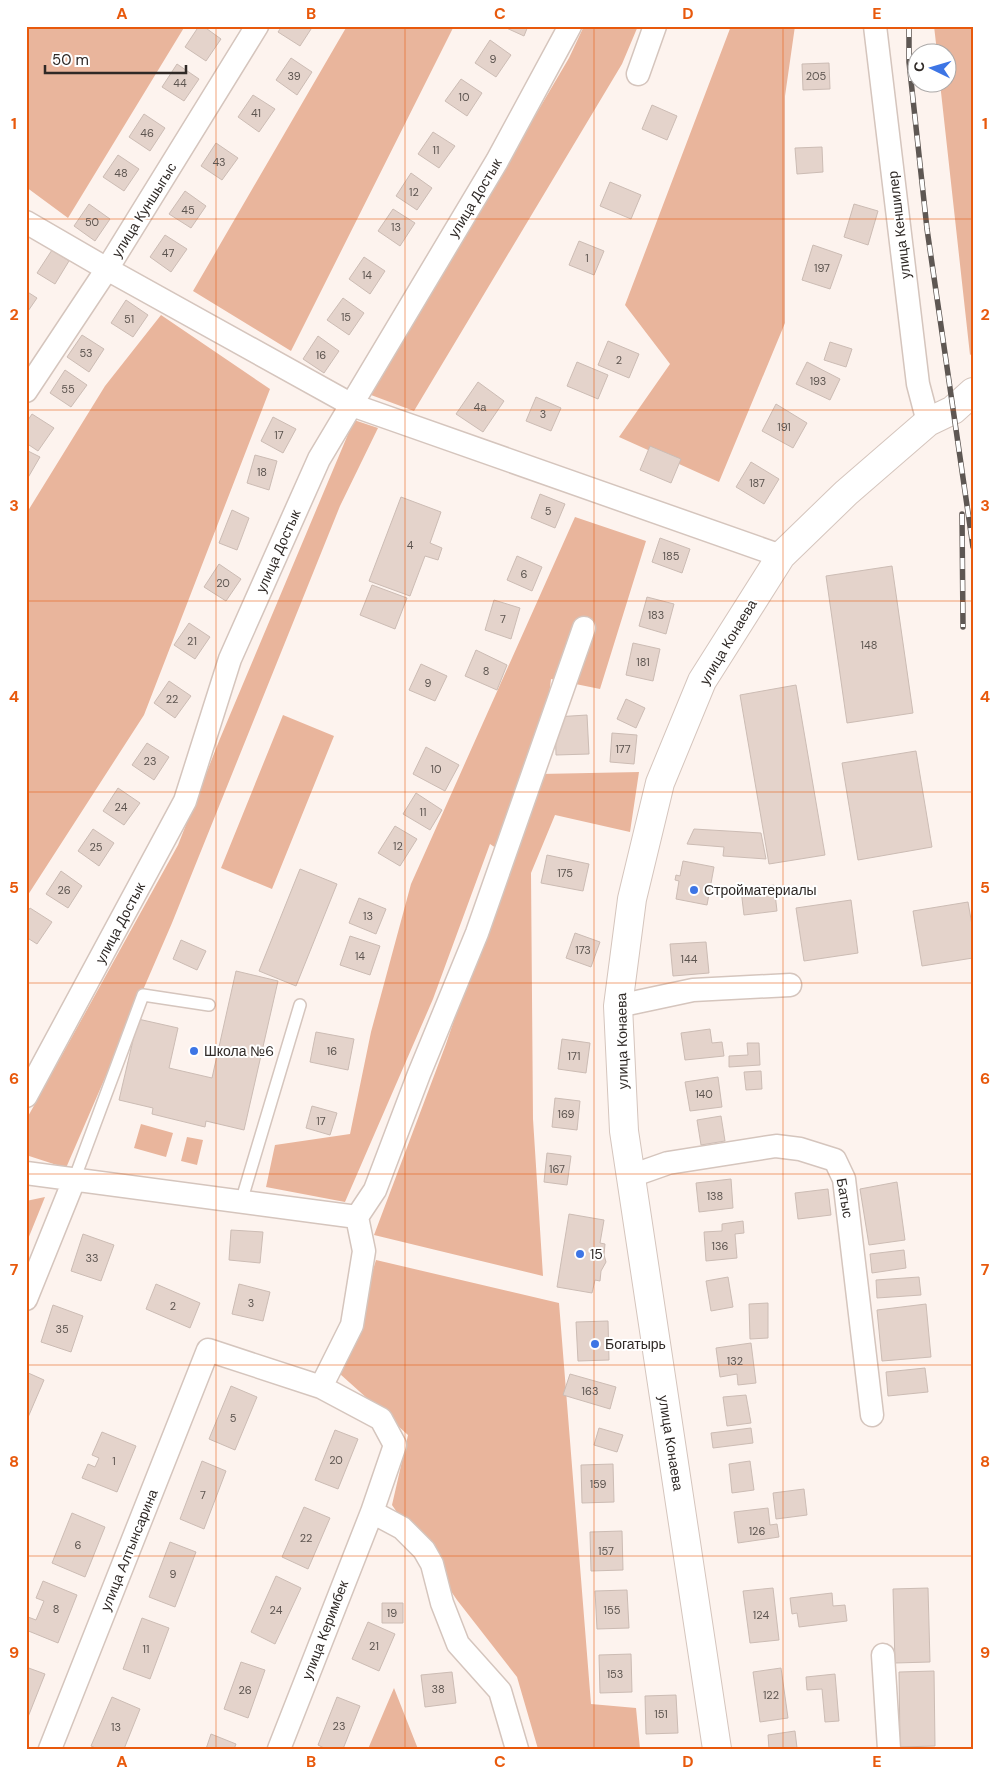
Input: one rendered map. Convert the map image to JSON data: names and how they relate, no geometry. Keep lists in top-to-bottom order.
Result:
{
  "streets": {
    "main road": ["улица Конаева"],
    "street": [
      "улица Достык",
      "улица Куншыгыс",
      "улица Кеншилер",
      "Батыс",
      "улица Алтынсарина",
      "улица Керимбек"
    ]
  },
  "crossings": [
    ["улица Кеншилер", "улица Конаева"],
    ["улица Конаева", "Батыс"],
    ["улица Алтынсарина", "улица Керимбек"]
  ],
  "places": [
    "Стройматериалы",
    "Школа №6",
    "15",
    "Богатырь"
  ],
  "house_numbers": [
    "9",
    "39",
    "205",
    "44",
    "10",
    "41",
    "46",
    "11",
    "43",
    "48",
    "12",
    "45",
    "50",
    "13",
    "47",
    "1",
    "197",
    "14",
    "15",
    "51",
    "53",
    "16",
    "2",
    "193",
    "55",
    "4а",
    "3",
    "191",
    "17",
    "18",
    "187",
    "5",
    "4",
    "185",
    "6",
    "20",
    "183",
    "7",
    "21",
    "148",
    "181",
    "8",
    "9",
    "22",
    "177",
    "23",
    "10",
    "24",
    "11",
    "12",
    "25",
    "175",
    "26",
    "13",
    "173",
    "14",
    "144",
    "16",
    "171",
    "140",
    "169",
    "17",
    "167",
    "138",
    "136",
    "33",
    "3",
    "2",
    "35",
    "132",
    "163",
    "5",
    "20",
    "1",
    "159",
    "7",
    "126",
    "22",
    "6",
    "157",
    "9",
    "8",
    "24",
    "155",
    "19",
    "124",
    "21",
    "11",
    "153",
    "38",
    "26",
    "122",
    "151",
    "23",
    "13"
  ],
  "scale_bar": "50 m",
  "north": "left",
  "grid": {
    "columns": [
      "A",
      "B",
      "C",
      "D",
      "E"
    ],
    "rows": [
      "1",
      "2",
      "3",
      "4",
      "5",
      "6",
      "7",
      "8",
      "9"
    ]
  }
}
